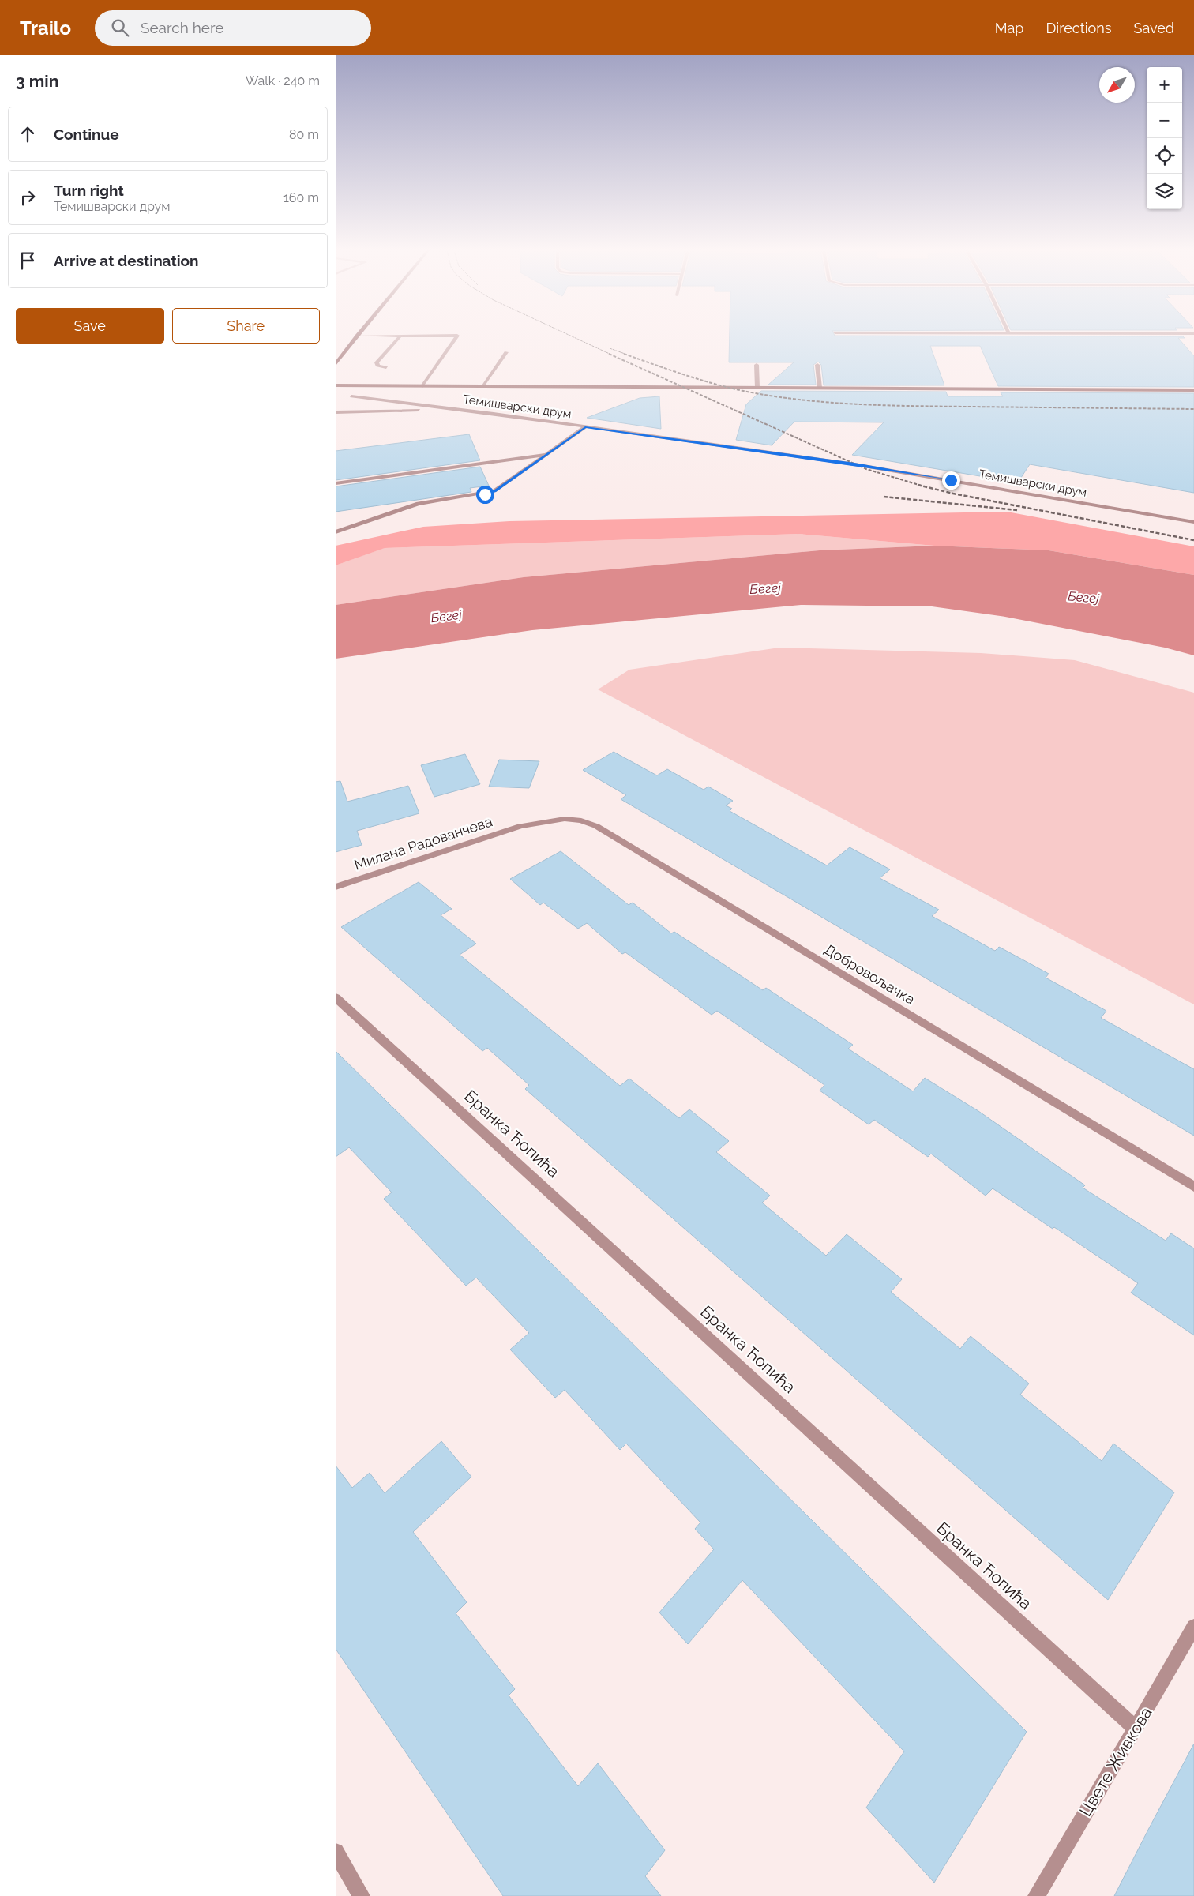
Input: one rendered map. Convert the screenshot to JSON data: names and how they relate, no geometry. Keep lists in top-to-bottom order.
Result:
{
  "streets": {
    "street": [
      "Темишварски друм",
      "Милана Радованчева",
      "Добровољачка",
      "Бранка Ћопића",
      "Цвете Живкова"
    ]
  },
  "crossings": [
    ["Милана Радованчева", "Добровољачка"],
    ["Бранка Ћопића", "Цвете Живкова"]
  ],
  "water": ["Бегеј"],
  "north": "bottom left",
  "page": {
    "header": "Trailo",
    "search": "Search here",
    "nav": ["Map", "Directions", "Saved"],
    "heading": ["3 min", "Walk · 240 m"],
    "map_buttons": ["+", "−"],
    "list": [
      ["Continue", "80 m"],
      ["Turn right", "Темишварски друм", "160 m"],
      "Arrive at destination"
    ],
    "buttons": ["Save", "Share"]
  }
}
